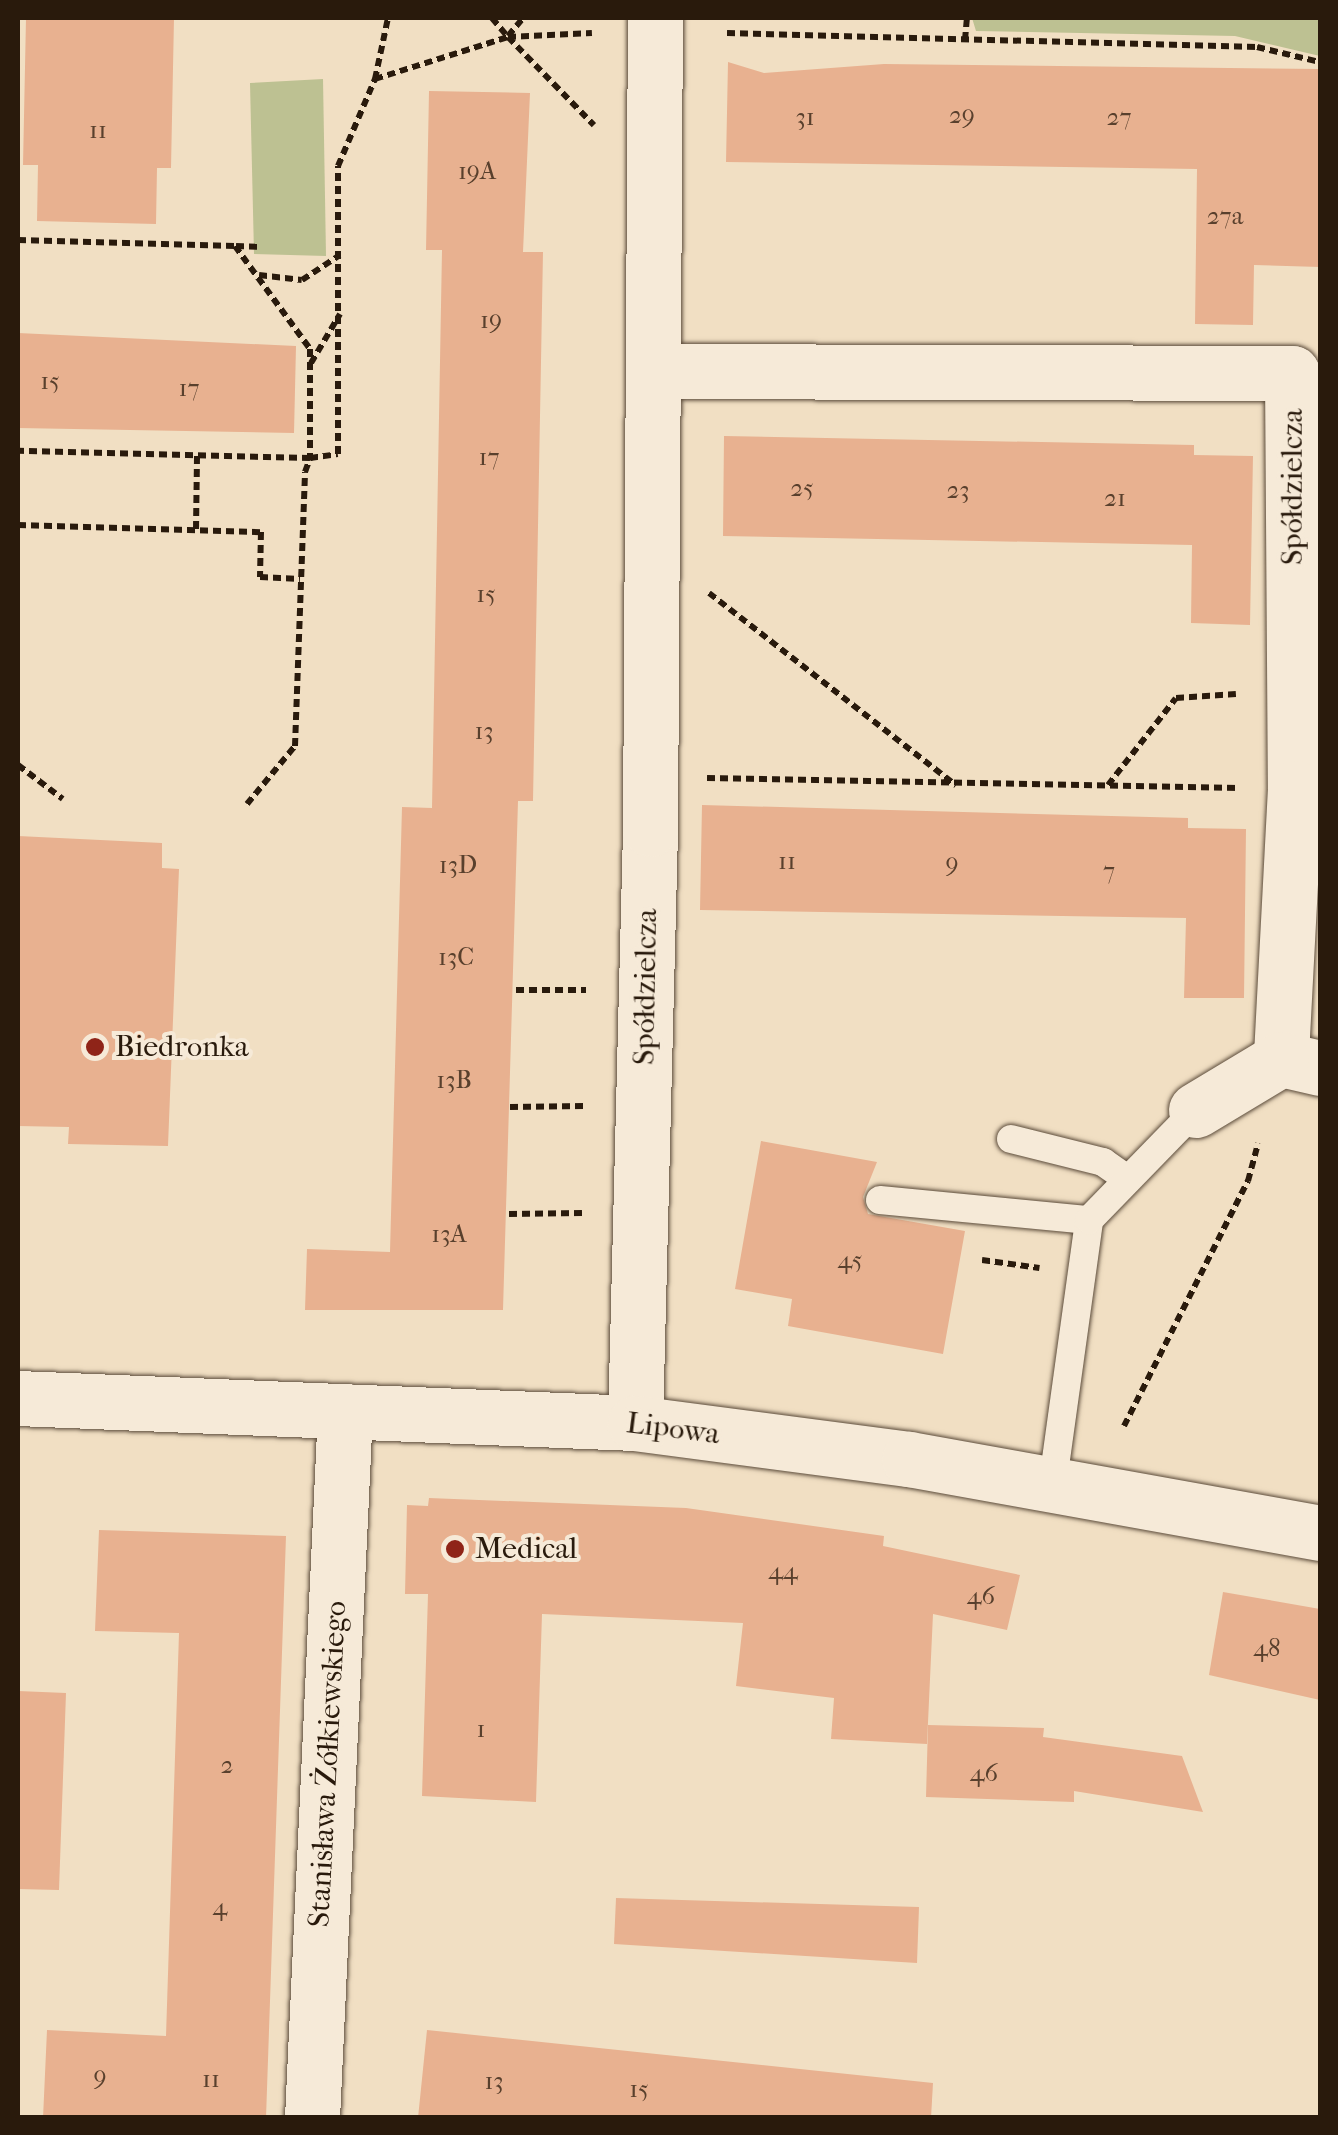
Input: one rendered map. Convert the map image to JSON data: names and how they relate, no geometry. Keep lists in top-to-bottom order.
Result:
{
  "streets": {
    "street": ["Spółdzielcza", "Lipowa", "Stanisława Żółkiewskiego"]
  },
  "crossings": [
    ["Spółdzielcza", "Lipowa"],
    ["Lipowa", "Stanisława Żółkiewskiego"]
  ],
  "places": ["Biedronka", "Medical"],
  "house_numbers": [
    "29",
    "31",
    "27",
    "11",
    "19A",
    "27a",
    "19",
    "15",
    "17",
    "17",
    "25",
    "23",
    "21",
    "15",
    "13",
    "11",
    "9",
    "13D",
    "7",
    "13C",
    "13B",
    "13A",
    "45",
    "44",
    "46",
    "48",
    "1",
    "2",
    "46",
    "4",
    "9",
    "11",
    "13",
    "15"
  ]
}
